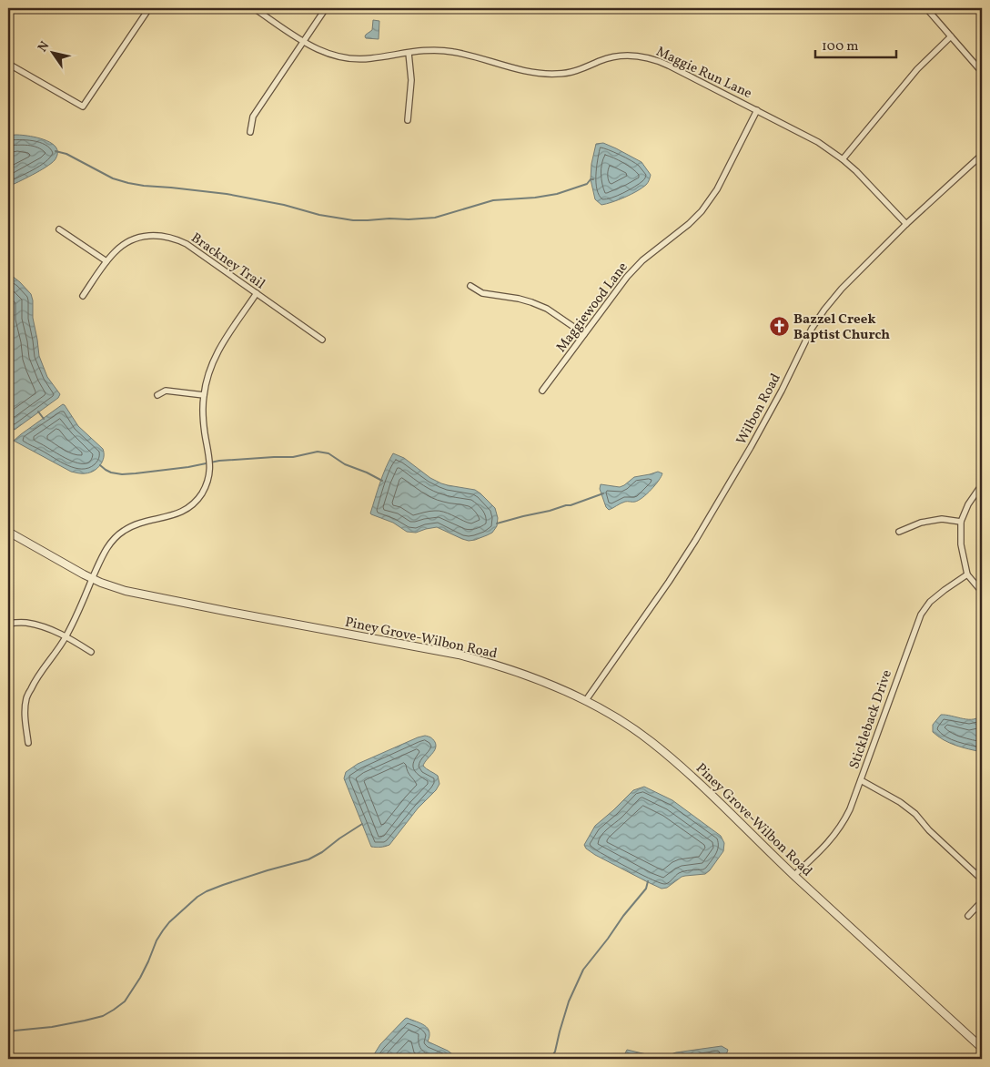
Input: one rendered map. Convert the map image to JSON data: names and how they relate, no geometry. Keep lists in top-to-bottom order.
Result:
{
  "streets": {
    "street": [
      "Maggie Run Lane",
      "Brackney Trail",
      "Maggiewood Lane",
      "Wilbon Road",
      "Piney Grove-Wilbon Road",
      "Stickleback Drive"
    ]
  },
  "crossings": [
    ["Maggie Run Lane", "Maggiewood Lane"],
    ["Maggie Run Lane", "Wilbon Road"],
    ["Wilbon Road", "Piney Grove-Wilbon Road"],
    ["Piney Grove-Wilbon Road", "Stickleback Drive"]
  ],
  "places": {
    "church": ["Bazzel Creek Baptist Church"]
  },
  "scale_bar": "100 m",
  "north": "top left"
}
